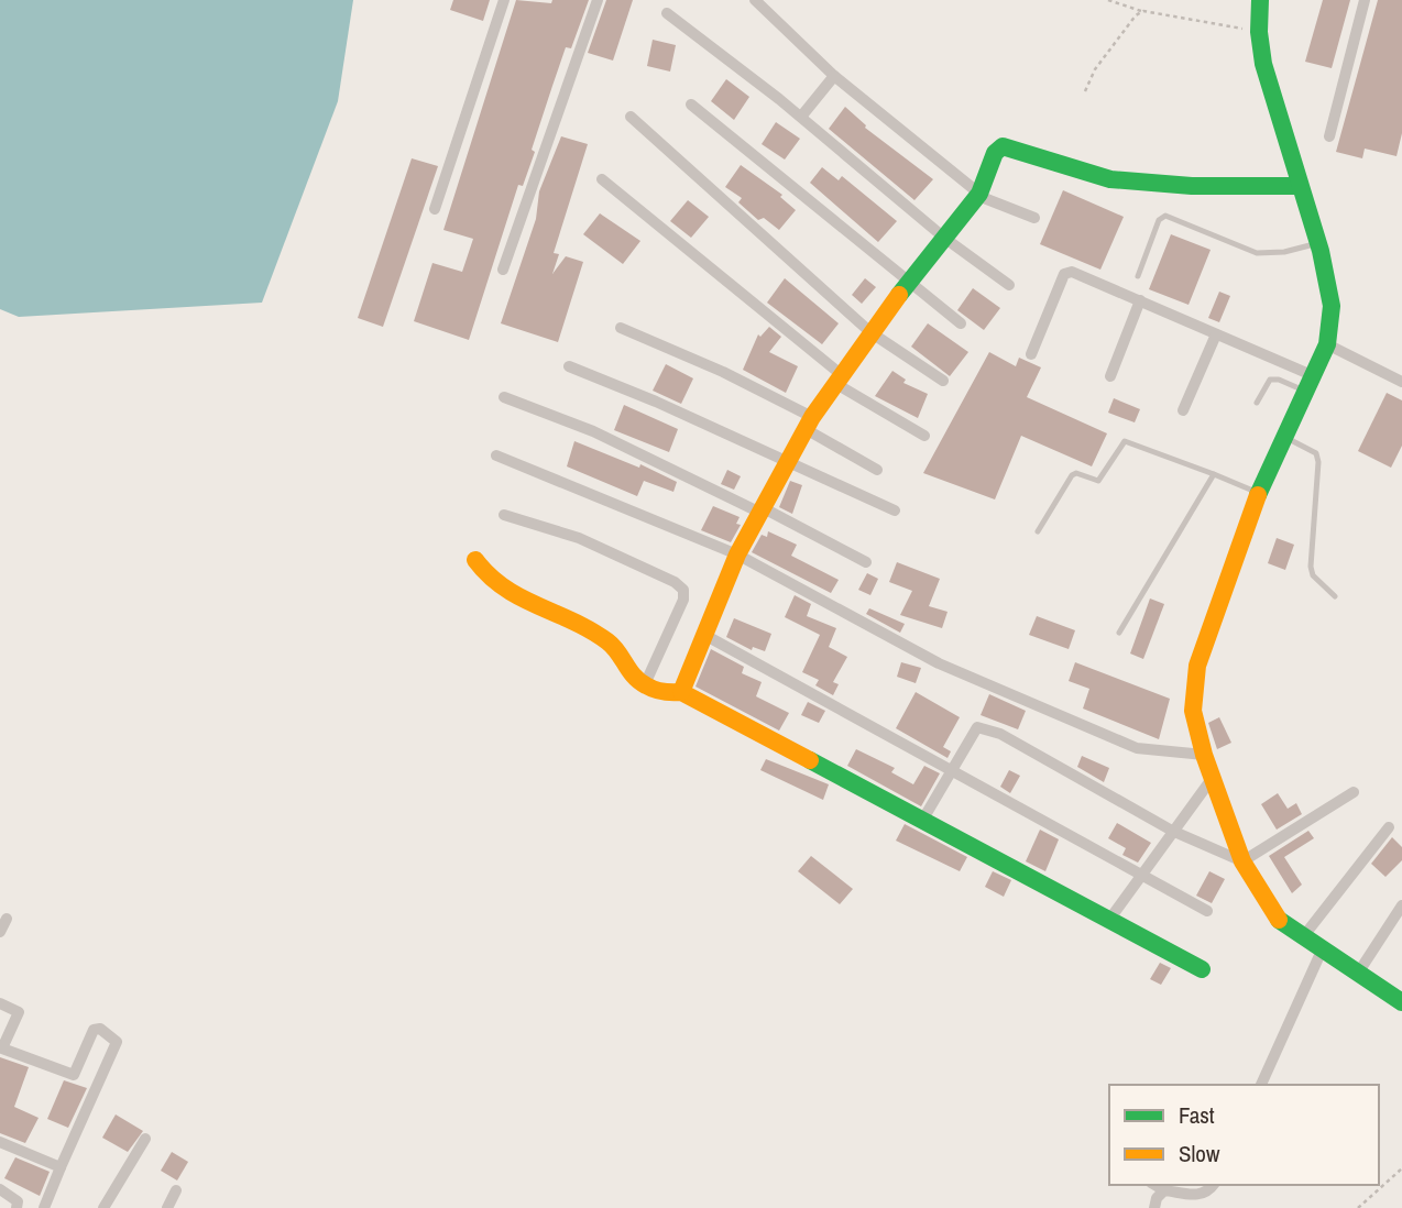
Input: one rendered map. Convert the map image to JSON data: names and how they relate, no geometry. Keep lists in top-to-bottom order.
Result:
{
  "legend": ["Fast", "Slow"]
}
